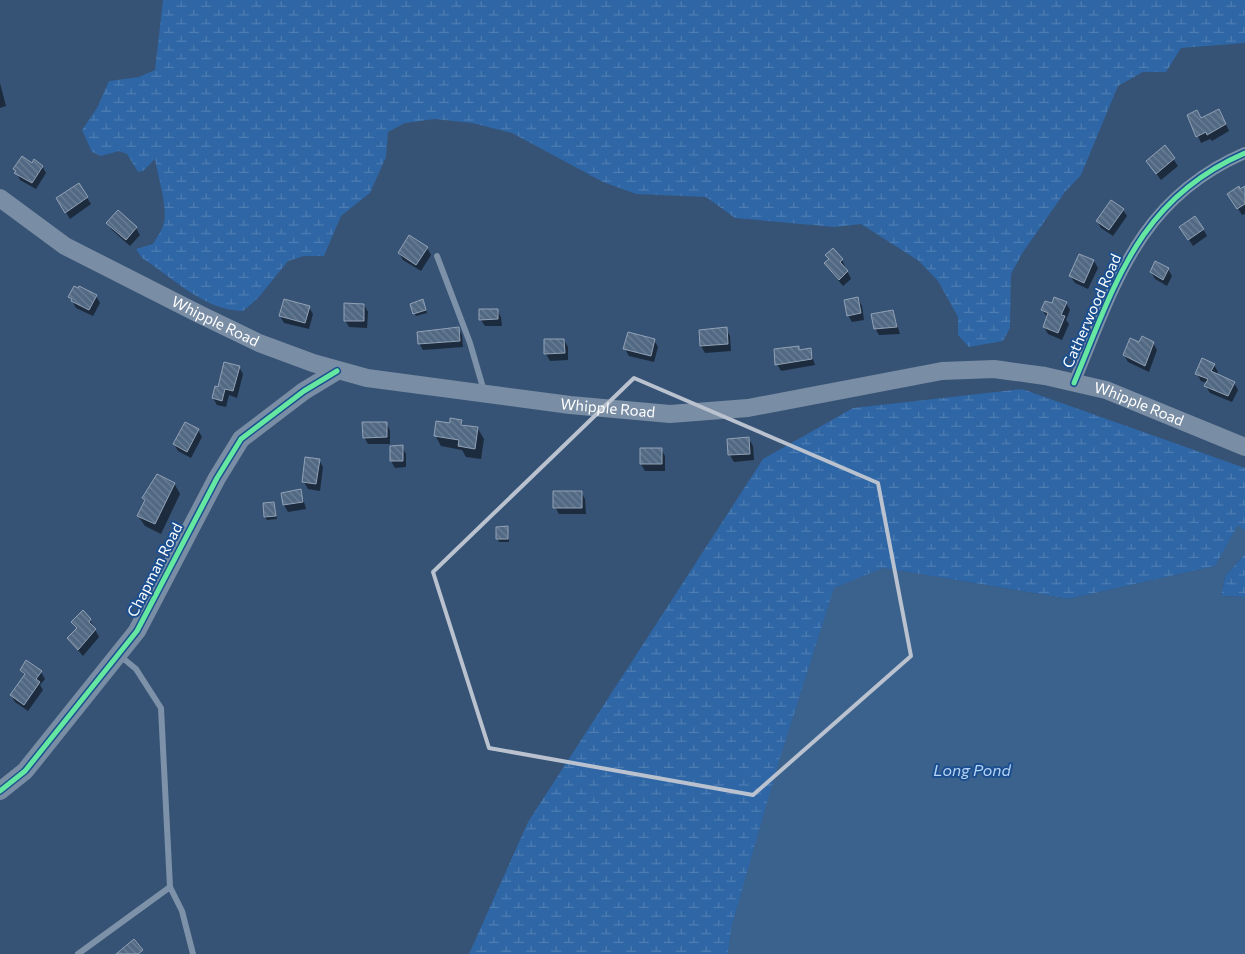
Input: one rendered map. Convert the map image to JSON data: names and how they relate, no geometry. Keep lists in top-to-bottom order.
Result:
{
  "streets": {
    "main road": ["Whipple Road", "Chapman Road"],
    "street": ["Catherwood Road"]
  },
  "crossings": [
    ["Catherwood Road", "Whipple Road"],
    ["Whipple Road", "Chapman Road"]
  ],
  "water": ["Long Pond"]
}
